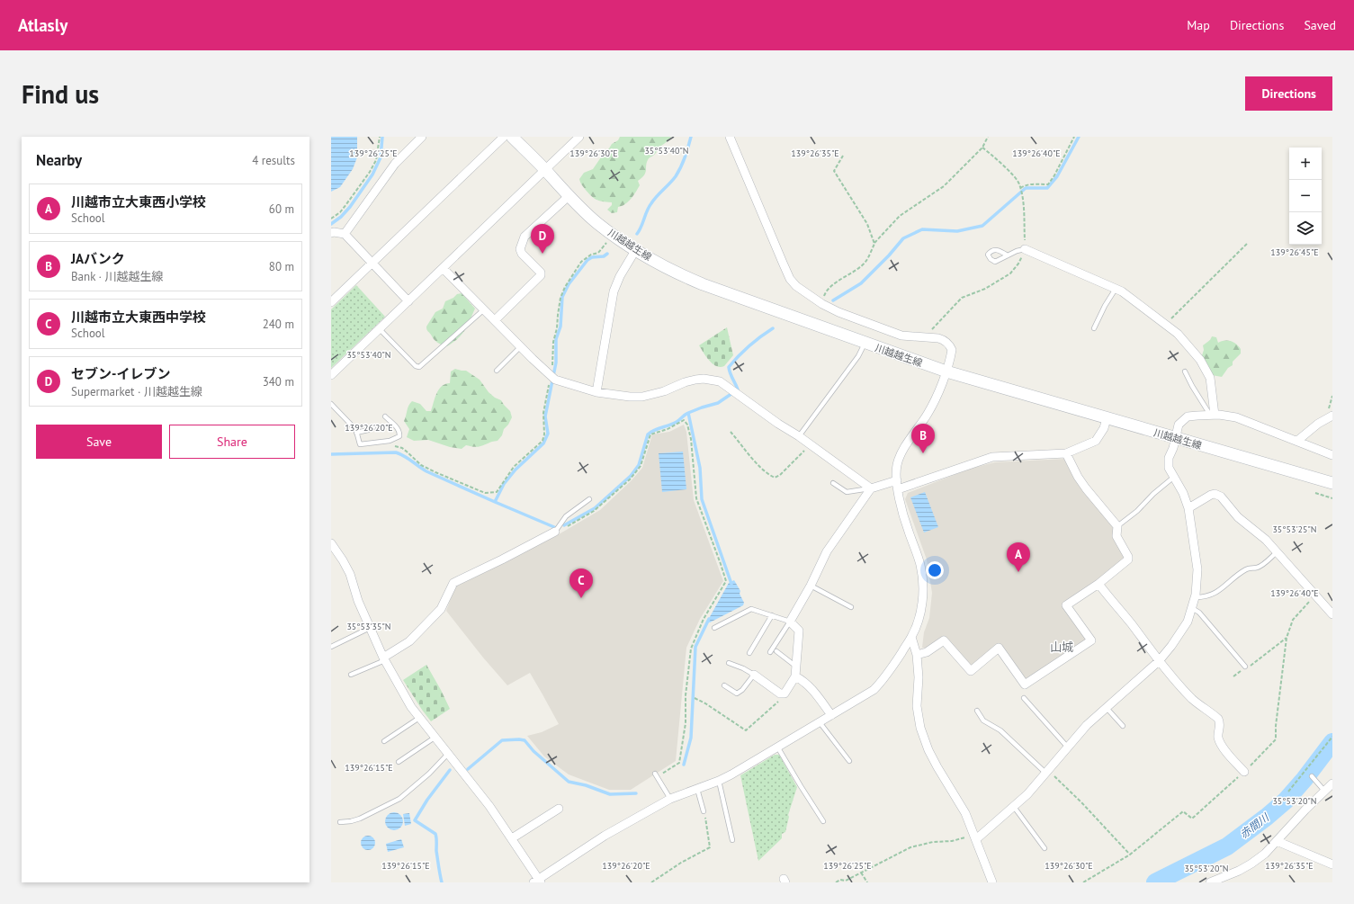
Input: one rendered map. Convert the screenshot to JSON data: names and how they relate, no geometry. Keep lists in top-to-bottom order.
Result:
{
  "streets": {
    "main road": ["川越越生線"]
  },
  "districts": ["山城"],
  "water": ["赤間川"],
  "page": {
    "header": "Atlasly",
    "nav": ["Map", "Directions", "Saved"],
    "buttons": [
      "Directions",
      ["Save", "Share"]
    ],
    "title": "Find us",
    "heading": ["Nearby", "4 results"],
    "map_buttons": ["+", "−"],
    "list": [
      {
        "mark": "A",
        "name": "川越市立大東西小学校",
        "note": "School",
        "value": "60 m"
      },
      {
        "mark": "B",
        "name": "JAバンク",
        "note": "Bank · 川越越生線",
        "value": "80 m"
      },
      {
        "mark": "C",
        "name": "川越市立大東西中学校",
        "note": "School",
        "value": "240 m"
      },
      {
        "mark": "D",
        "name": "セブン-イレブン",
        "note": "Supermarket · 川越越生線",
        "value": "340 m"
      }
    ],
    "pins": [
      "D",
      "B",
      "A",
      "C"
    ]
  },
  "coordinates": [
    "35°53'40\"N",
    "139°26'25\"E",
    "139°26'30\"E",
    "139°26'35\"E",
    "139°26'40\"E",
    "139°26'45\"E",
    "139°26'20\"E",
    "35°53'25\"N",
    "35°53'35\"N",
    "139°26'15\"E",
    "35°53'20\"N"
  ]
}
